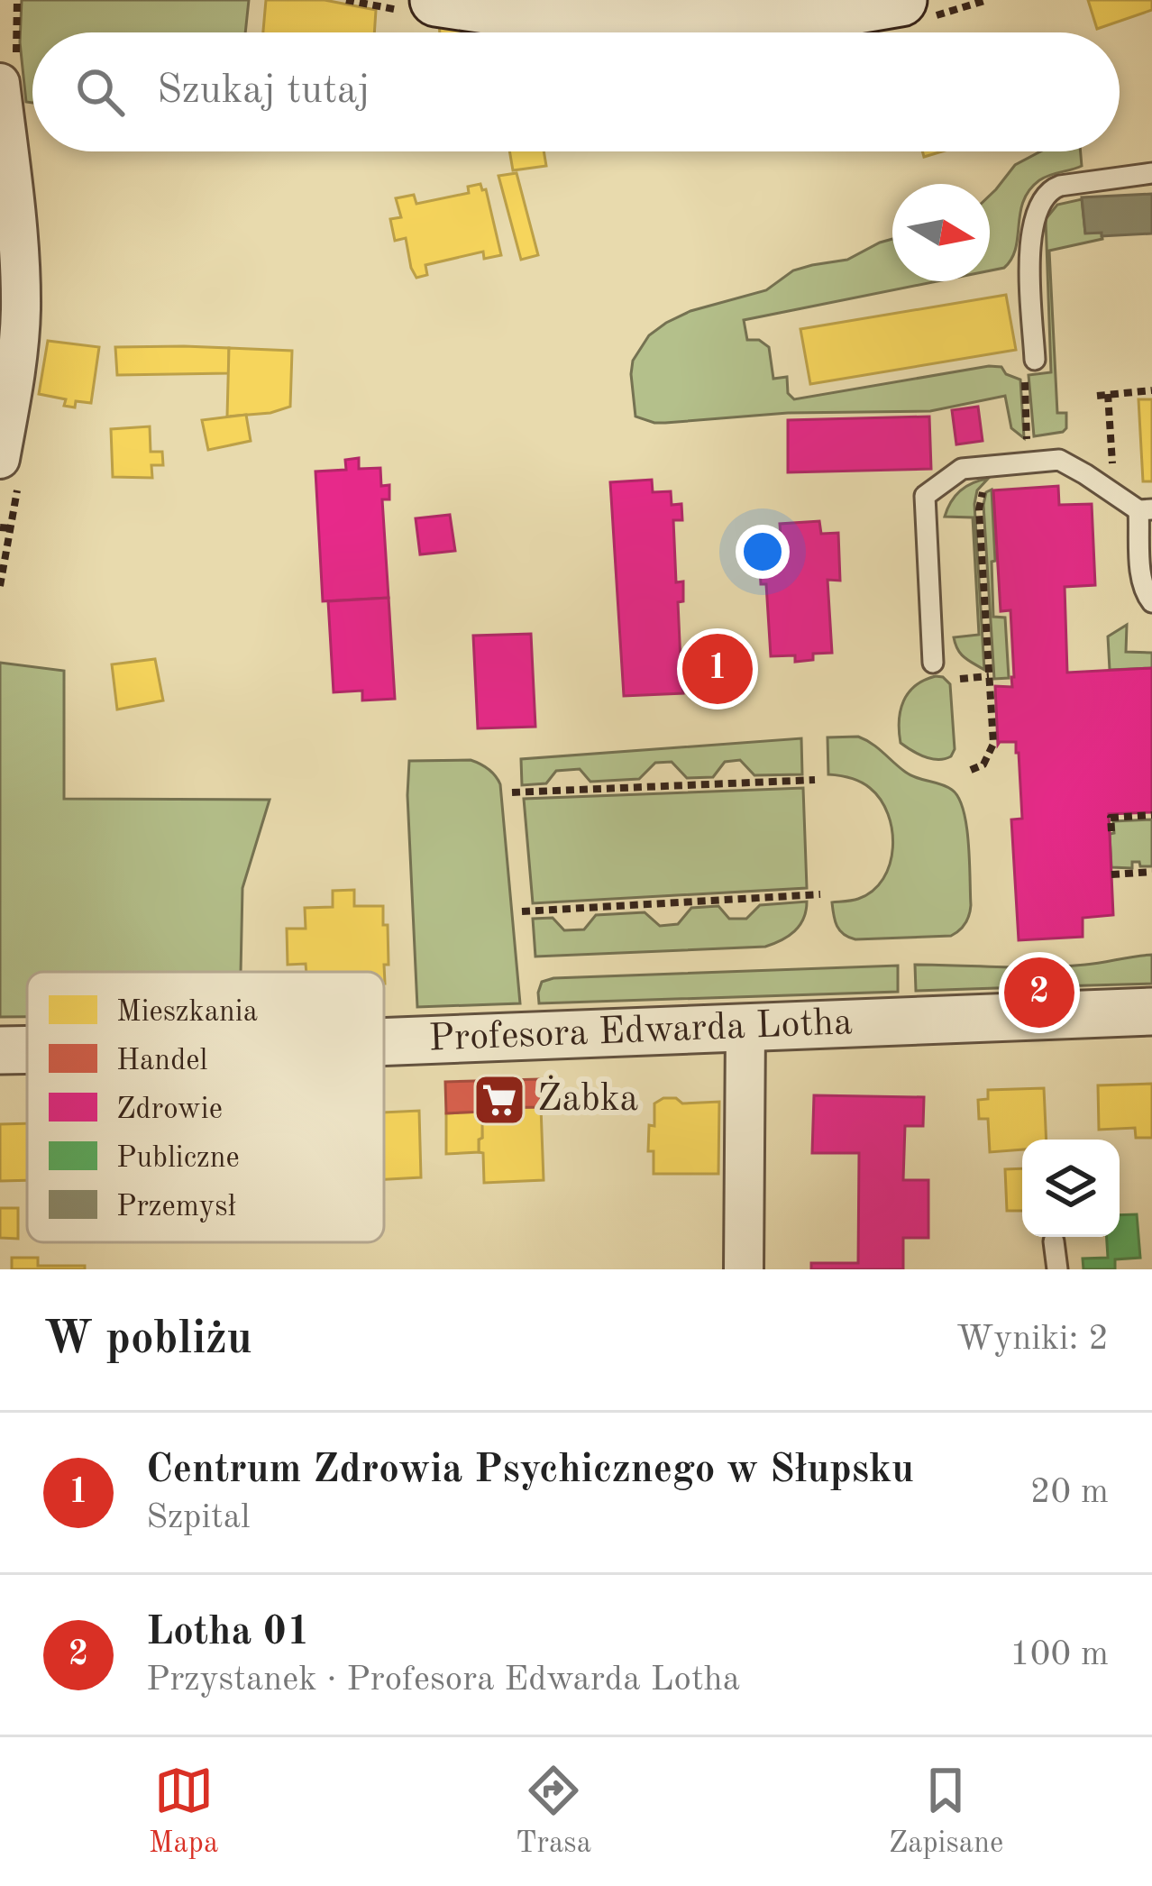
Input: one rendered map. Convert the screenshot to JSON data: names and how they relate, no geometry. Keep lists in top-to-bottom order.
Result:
{
  "streets": {
    "street": ["Profesora Edwarda Lotha"]
  },
  "places": {
    "supermarket": ["Żabka"]
  },
  "legend": [
    "Mieszkania",
    "Handel",
    "Zdrowie",
    "Publiczne",
    "Przemysł"
  ],
  "north": "right",
  "page": {
    "search": "Szukaj tutaj",
    "pins": ["1", "2"],
    "heading": ["W pobliżu", "Wyniki: 2"],
    "list": [
      {
        "mark": "1",
        "name": "Centrum Zdrowia Psychicznego w Słupsku",
        "note": "Szpital",
        "value": "20 m"
      },
      {
        "mark": "2",
        "name": "Lotha 01",
        "note": "Przystanek · Profesora Edwarda Lotha",
        "value": "100 m"
      }
    ],
    "nav": ["Mapa", "Trasa", "Zapisane"]
  }
}
